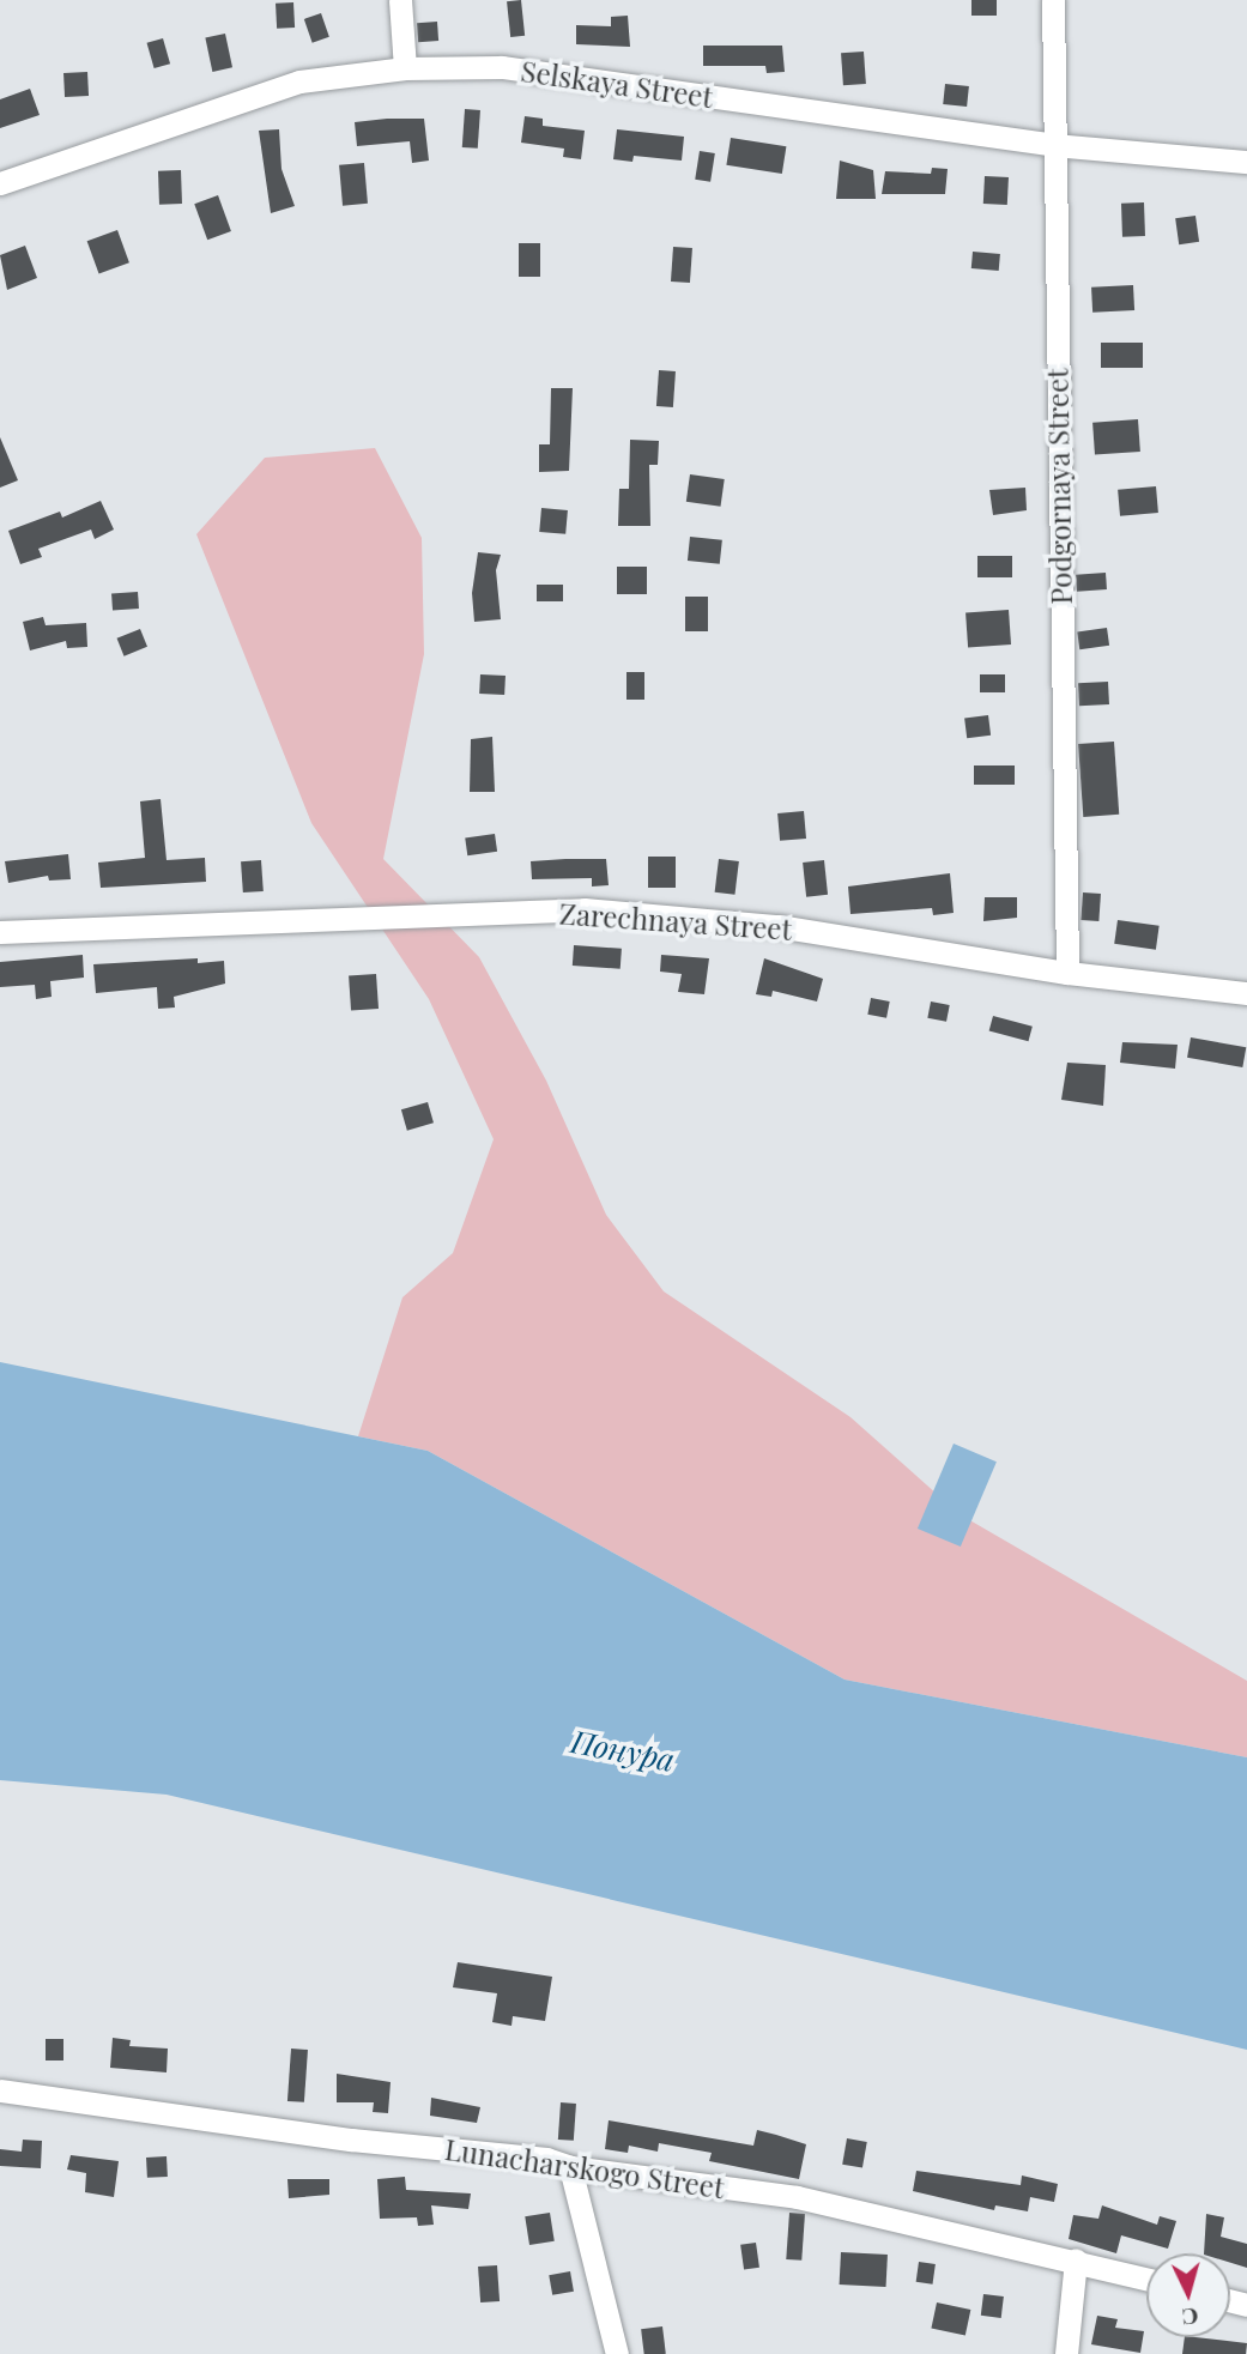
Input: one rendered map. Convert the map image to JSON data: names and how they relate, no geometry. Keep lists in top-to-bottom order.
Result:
{
  "streets": {
    "street": [
      "Selskaya Street",
      "Podgornaya Street",
      "Zarechnaya Street",
      "Lunacharskogo Street"
    ]
  },
  "crossings": [
    ["Selskaya Street", "Podgornaya Street"],
    ["Podgornaya Street", "Zarechnaya Street"]
  ],
  "water": ["Понура"],
  "north": "bottom"
}
